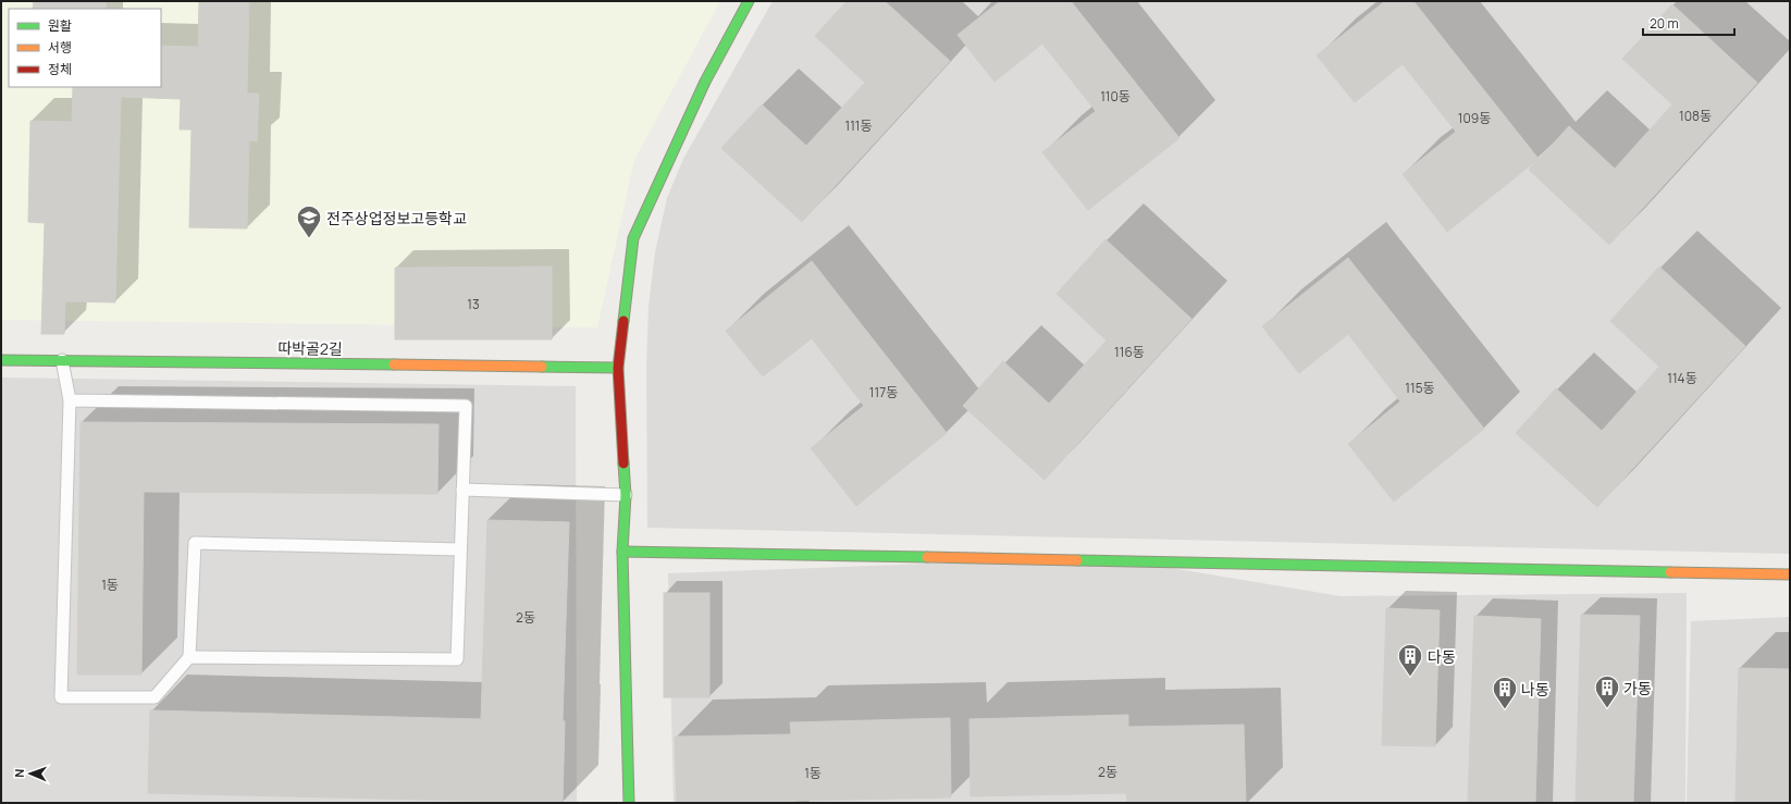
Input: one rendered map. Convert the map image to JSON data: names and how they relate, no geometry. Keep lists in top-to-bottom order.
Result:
{
  "streets": {
    "street": ["따박골2길"]
  },
  "places": {
    "school or university": ["전주상업정보고등학교"],
    "building": ["다동", "가동", "나동"]
  },
  "house_numbers": [
    "110동",
    "108동",
    "109동",
    "111동",
    "13",
    "116동",
    "114동",
    "115동",
    "117동",
    "1동",
    "2동",
    "2동",
    "1동"
  ],
  "legend": ["원활", "서행", "정체"],
  "scale_bar": "20 m",
  "north": "left"
}
